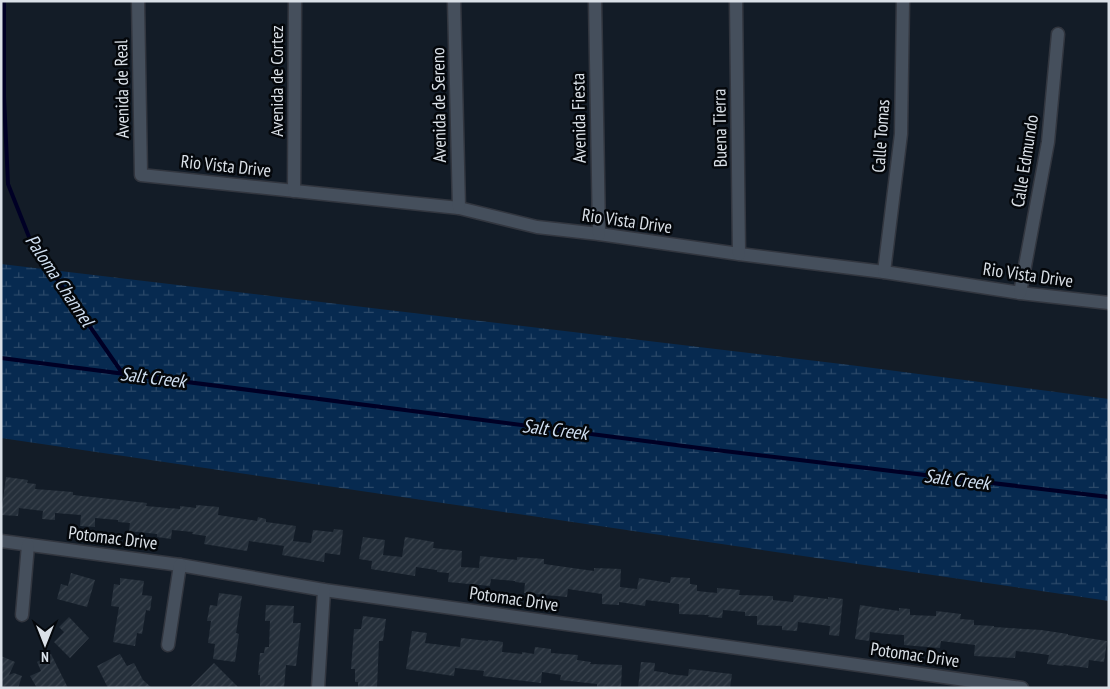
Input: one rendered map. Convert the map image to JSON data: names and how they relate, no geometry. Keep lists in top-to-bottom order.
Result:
{
  "streets": {
    "street": [
      "Avenida de Cortez",
      "Avenida de Real",
      "Avenida de Sereno",
      "Avenida Fiesta",
      "Buena Tierra",
      "Calle Tomas",
      "Calle Edmundo",
      "Rio Vista Drive",
      "Potomac Drive"
    ]
  },
  "crossings": [
    ["Avenida de Cortez", "Rio Vista Drive"],
    ["Avenida de Real", "Rio Vista Drive"],
    ["Avenida de Sereno", "Rio Vista Drive"],
    ["Avenida Fiesta", "Rio Vista Drive"],
    ["Buena Tierra", "Rio Vista Drive"],
    ["Calle Tomas", "Rio Vista Drive"],
    ["Calle Edmundo", "Rio Vista Drive"]
  ],
  "water": ["Paloma Channel", "Salt Creek"],
  "north": "bottom"
}
